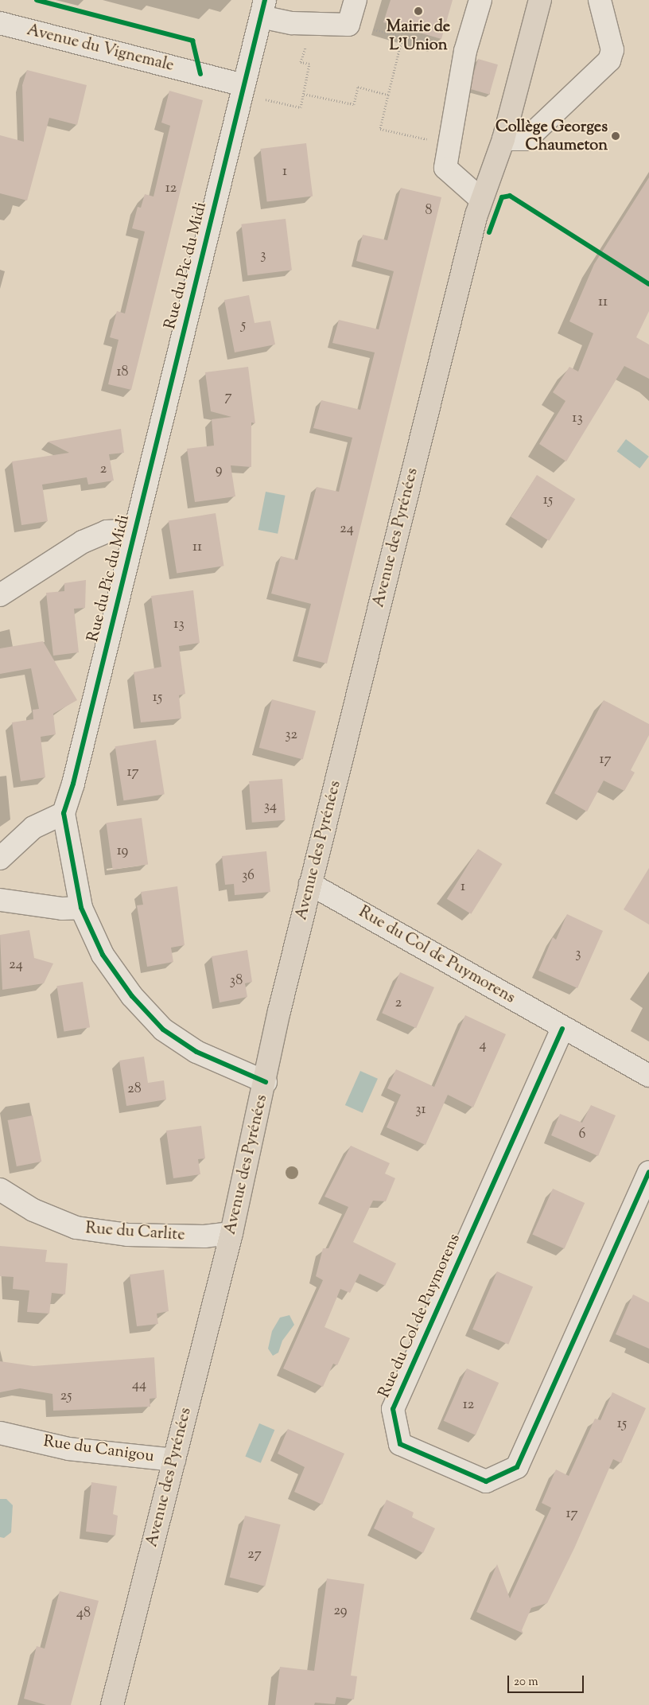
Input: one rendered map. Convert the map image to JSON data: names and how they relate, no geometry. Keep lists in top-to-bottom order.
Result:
{
  "streets": {
    "main road": ["Avenue des Pyrénées"],
    "street": [
      "Avenue du Vignemale",
      "Rue du Pic du Midi",
      "Rue du Col de Puymorens",
      "Rue du Carlite",
      "Rue du Canigou"
    ]
  },
  "crossings": [
    ["Avenue du Vignemale", "Rue du Pic du Midi"],
    ["Rue du Pic du Midi", "Avenue des Pyrénées"],
    ["Avenue des Pyrénées", "Rue du Col de Puymorens"],
    ["Avenue des Pyrénées", "Rue du Carlite"],
    ["Avenue des Pyrénées", "Rue du Canigou"]
  ],
  "places": ["Mairie de L'Union", "Collège Georges Chaumeton"],
  "house_numbers": [
    "1",
    "12",
    "8",
    "3",
    "11",
    "5",
    "18",
    "7",
    "13",
    "2",
    "9",
    "15",
    "24",
    "11",
    "13",
    "15",
    "32",
    "17",
    "17",
    "34",
    "19",
    "36",
    "1",
    "3",
    "24",
    "38",
    "2",
    "4",
    "28",
    "31",
    "6",
    "44",
    "25",
    "12",
    "15",
    "17",
    "27",
    "29",
    "48"
  ],
  "scale_bar": "20 m"
}
